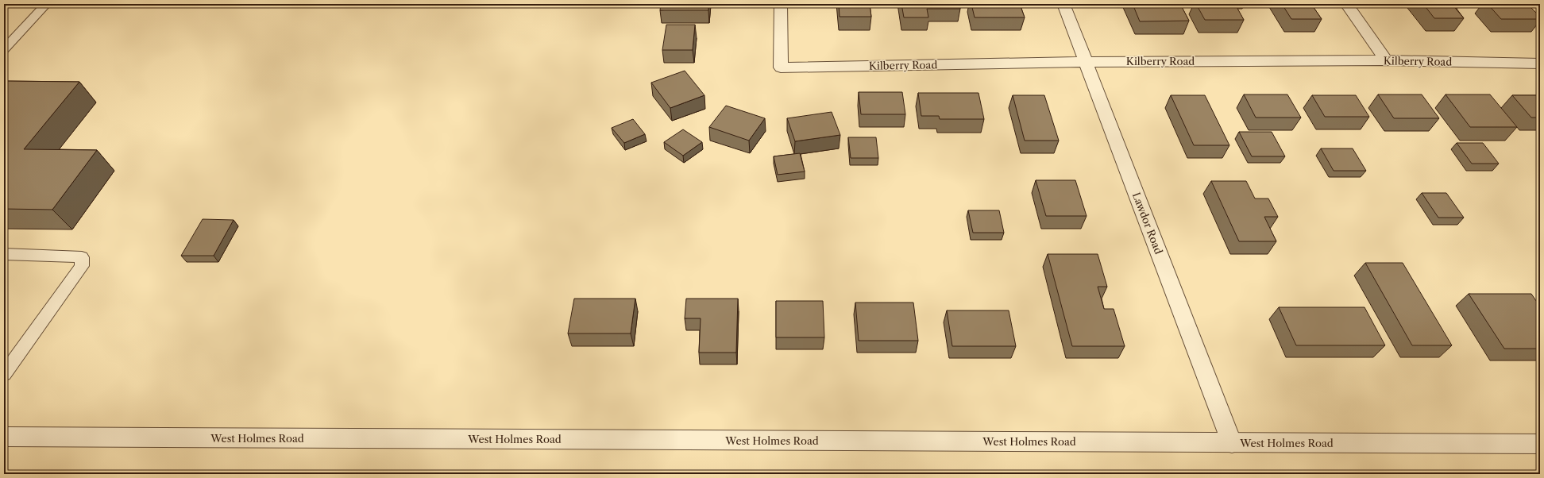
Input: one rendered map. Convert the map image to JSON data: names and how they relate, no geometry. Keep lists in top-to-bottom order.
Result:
{
  "streets": {
    "street": ["Kilberry Road", "Lawdor Road", "West Holmes Road"]
  },
  "crossings": [
    ["Kilberry Road", "Lawdor Road"],
    ["Lawdor Road", "West Holmes Road"]
  ]
}
